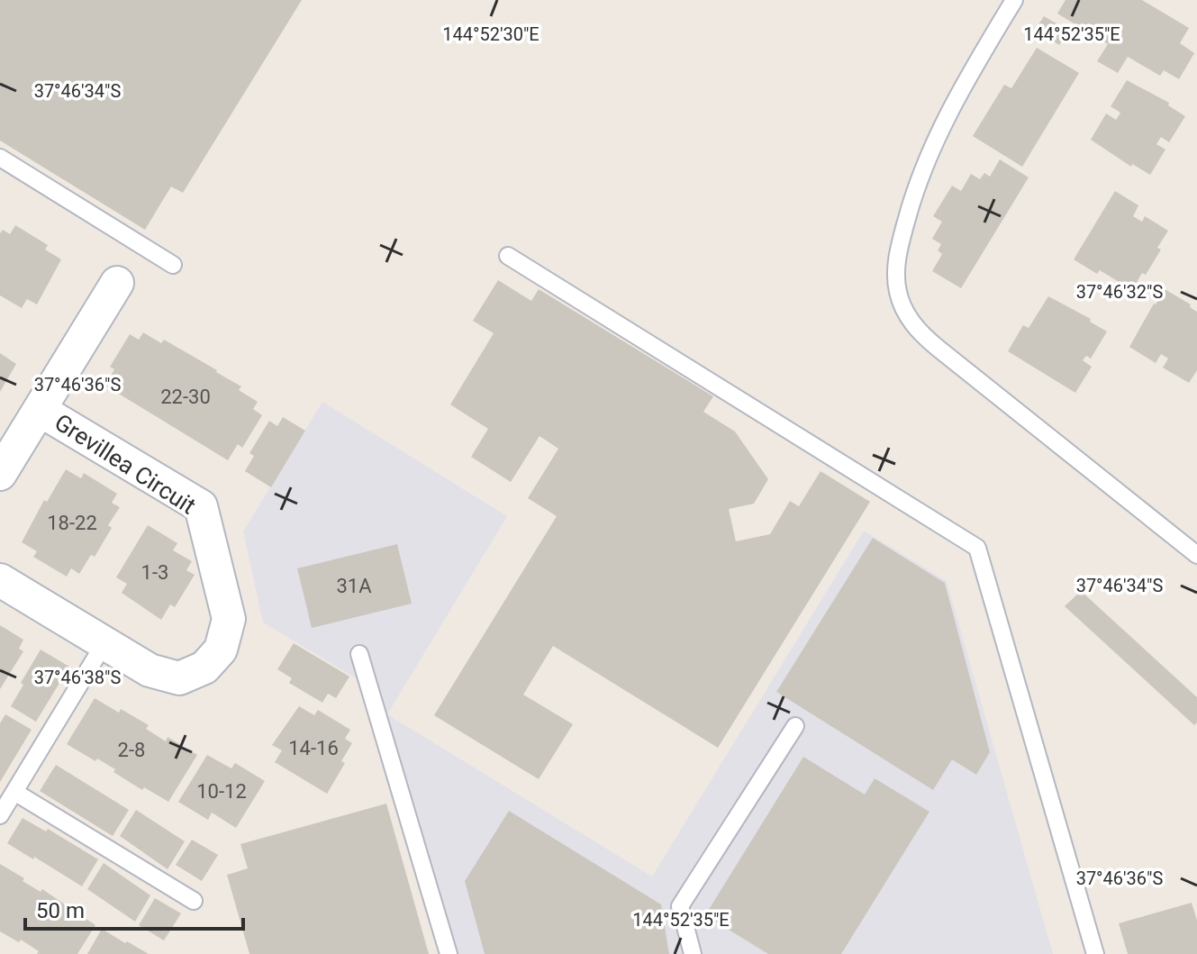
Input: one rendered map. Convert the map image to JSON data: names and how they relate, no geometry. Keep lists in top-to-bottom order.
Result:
{
  "streets": {
    "street": ["Grevillea Circuit"]
  },
  "house_numbers": [
    "22-30",
    "18-22",
    "1-3",
    "31A",
    "14-16",
    "2-8",
    "10-12"
  ],
  "scale_bar": "50 m",
  "coordinates": [
    "144°52'30\"E",
    "144°52'35\"E",
    "37°46'34\"S",
    "37°46'32\"S",
    "37°46'36\"S",
    "37°46'38\"S"
  ]
}
